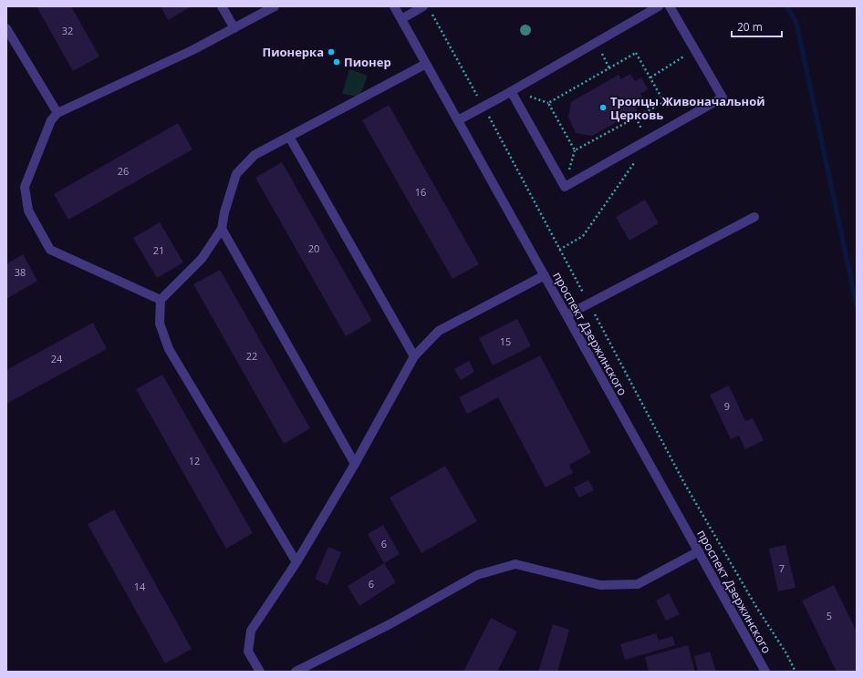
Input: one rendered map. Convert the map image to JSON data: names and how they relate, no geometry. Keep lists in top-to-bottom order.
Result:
{
  "streets": {
    "street": ["проспект Дзержинского"]
  },
  "places": ["Пионерка", "Пионер", "Троицы Живоначальной Церковь"],
  "house_numbers": [
    "32",
    "26",
    "16",
    "20",
    "21",
    "38",
    "15",
    "22",
    "24",
    "9",
    "12",
    "6",
    "7",
    "6",
    "14",
    "5"
  ],
  "scale_bar": "20 m"
}
